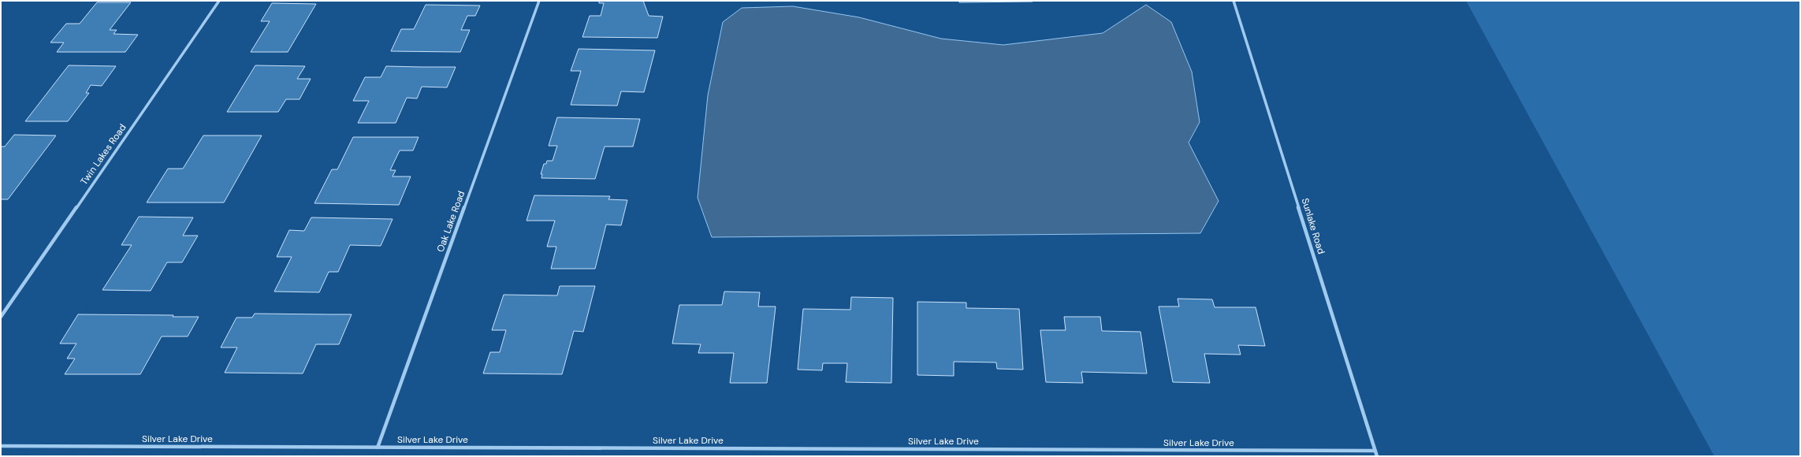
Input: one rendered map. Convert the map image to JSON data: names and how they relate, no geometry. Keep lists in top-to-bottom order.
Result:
{
  "streets": {
    "street": [
      "Twin Lakes Road",
      "Oak Lake Road",
      "Sunlake Road",
      "Silver Lake Drive"
    ]
  },
  "crossings": [
    ["Oak Lake Road", "Silver Lake Drive"],
    ["Sunlake Road", "Silver Lake Drive"]
  ]
}
